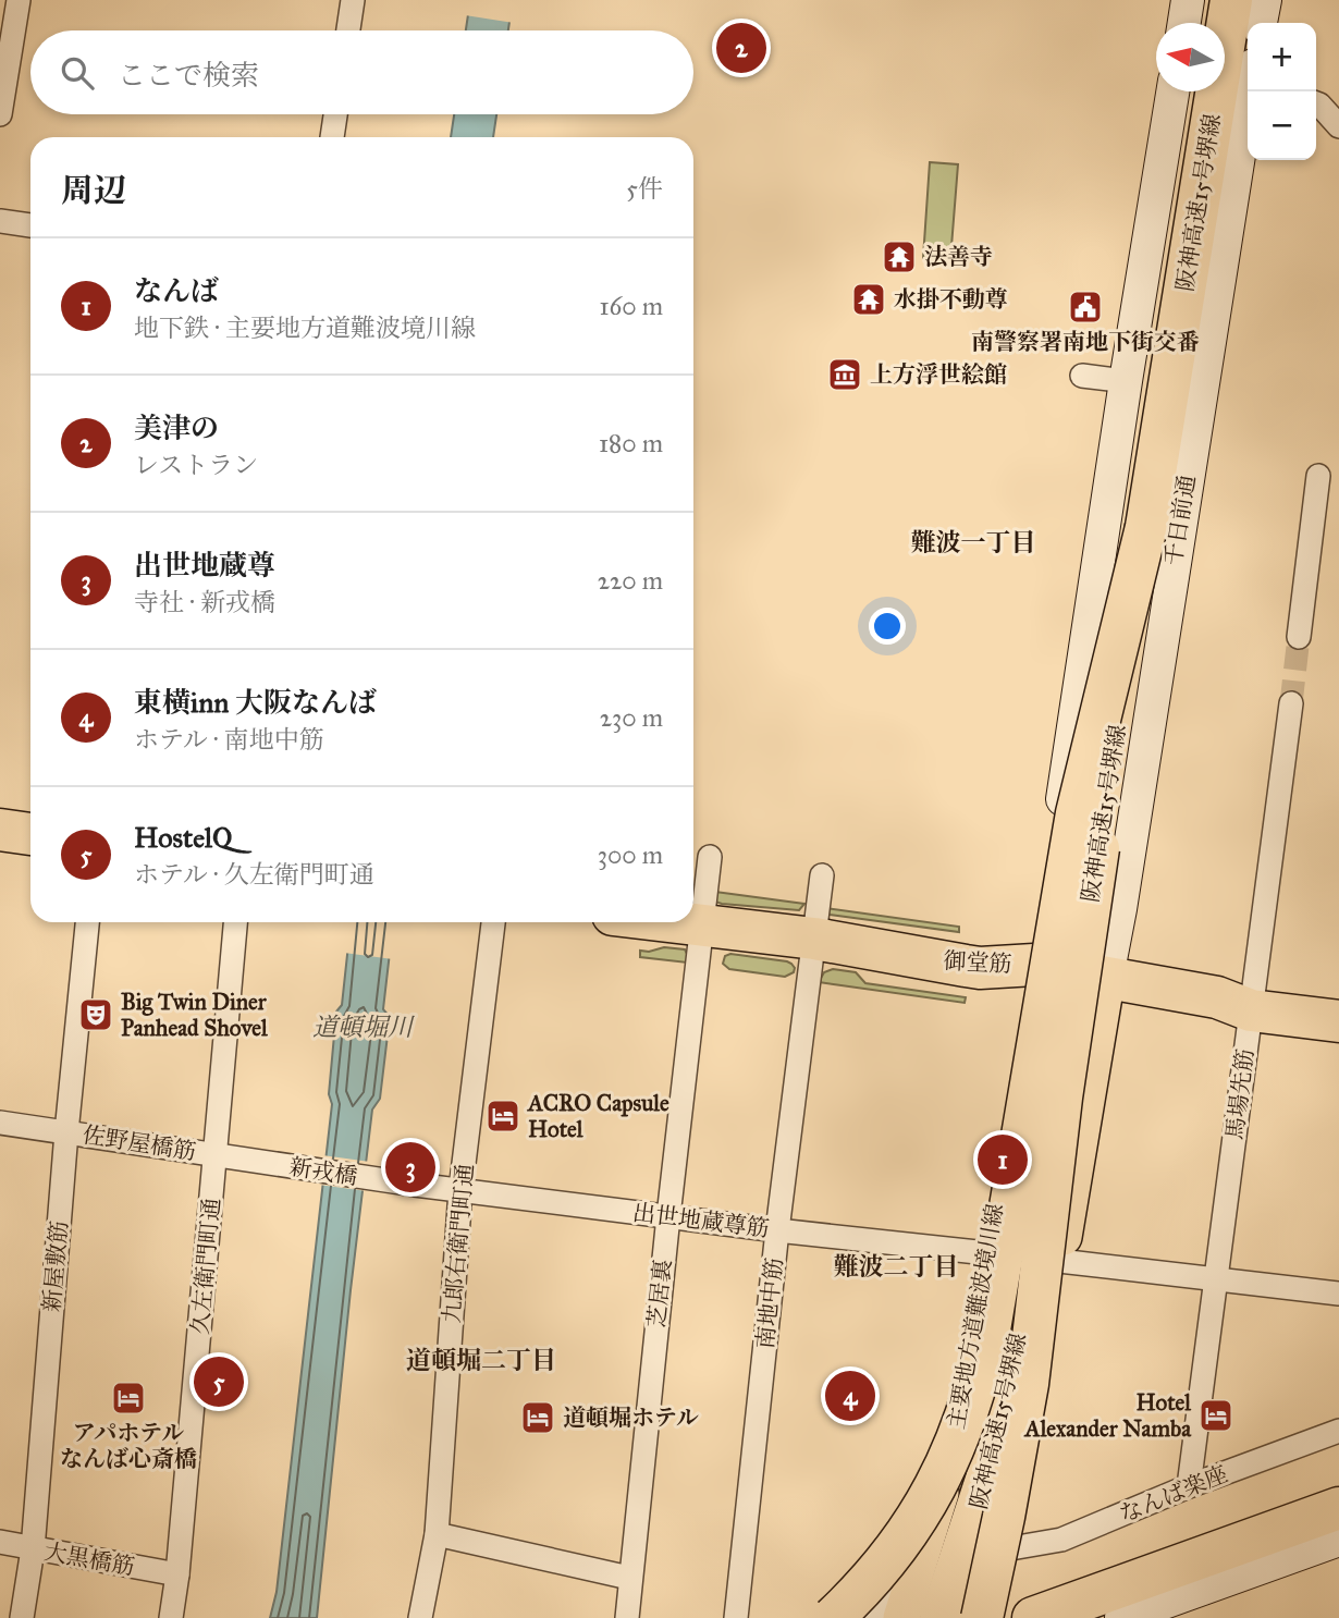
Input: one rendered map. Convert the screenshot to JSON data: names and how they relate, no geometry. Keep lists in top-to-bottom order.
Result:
{
  "streets": {
    "highway": ["阪神高速15号堺線", "御堂筋"],
    "main road": ["千日前通", "主要地方道難波境川線"],
    "street": [
      "馬場先筋",
      "佐野屋橋筋",
      "新戎橋",
      "出世地蔵尊筋",
      "九郎右衛門町通",
      "新屋敷筋",
      "久左衛門町通",
      "芝居裏",
      "南地中筋",
      "なんば楽座",
      "大黒橋筋"
    ]
  },
  "crossings": [
    ["阪神高速15号堺線", "主要地方道難波境川線"],
    ["千日前通", "御堂筋"],
    ["御堂筋", "馬場先筋"],
    ["御堂筋", "芝居裏"],
    ["御堂筋", "南地中筋"],
    ["御堂筋", "主要地方道難波境川線"],
    ["馬場先筋", "なんば楽座"],
    ["佐野屋橋筋", "新戎橋"],
    ["佐野屋橋筋", "新屋敷筋"],
    ["佐野屋橋筋", "久左衛門町通"],
    ["新戎橋", "出世地蔵尊筋"],
    ["出世地蔵尊筋", "九郎右衛門町通"],
    ["出世地蔵尊筋", "芝居裏"],
    ["出世地蔵尊筋", "南地中筋"],
    ["出世地蔵尊筋", "主要地方道難波境川線"],
    ["新屋敷筋", "大黒橋筋"],
    ["久左衛門町通", "大黒橋筋"]
  ],
  "districts": ["難波一丁目", "難波二丁目", "道頓堀二丁目"],
  "water": ["道頓堀川"],
  "places": {
    "temple": ["法善寺", "水掛不動尊"],
    "public building": ["南警察署南地下街交番"],
    "museum": ["上方浮世絵館"],
    "theatre": ["Big Twin Diner Panhead Shovel"],
    "hotel": [
      "ACRO Capsule Hotel",
      "アパホテル なんば心斎橋",
      "Hotel Alexander Namba",
      "道頓堀ホテル"
    ]
  },
  "north": "left",
  "page": {
    "pins": [
      "2",
      "1",
      "3",
      "5",
      "4"
    ],
    "map_buttons": ["+", "−"],
    "search": "ここで検索",
    "heading": ["周辺", "5件"],
    "list": [
      {
        "mark": "1",
        "name": "なんば",
        "note": "地下鉄 · 主要地方道難波境川線",
        "value": "160 m"
      },
      {
        "mark": "2",
        "name": "美津の",
        "note": "レストラン",
        "value": "180 m"
      },
      {
        "mark": "3",
        "name": "出世地蔵尊",
        "note": "寺社 · 新戎橋",
        "value": "220 m"
      },
      {
        "mark": "4",
        "name": "東横inn 大阪なんば",
        "note": "ホテル · 南地中筋",
        "value": "230 m"
      },
      {
        "mark": "5",
        "name": "HostelQ",
        "note": "ホテル · 久左衛門町通",
        "value": "300 m"
      }
    ]
  }
}
